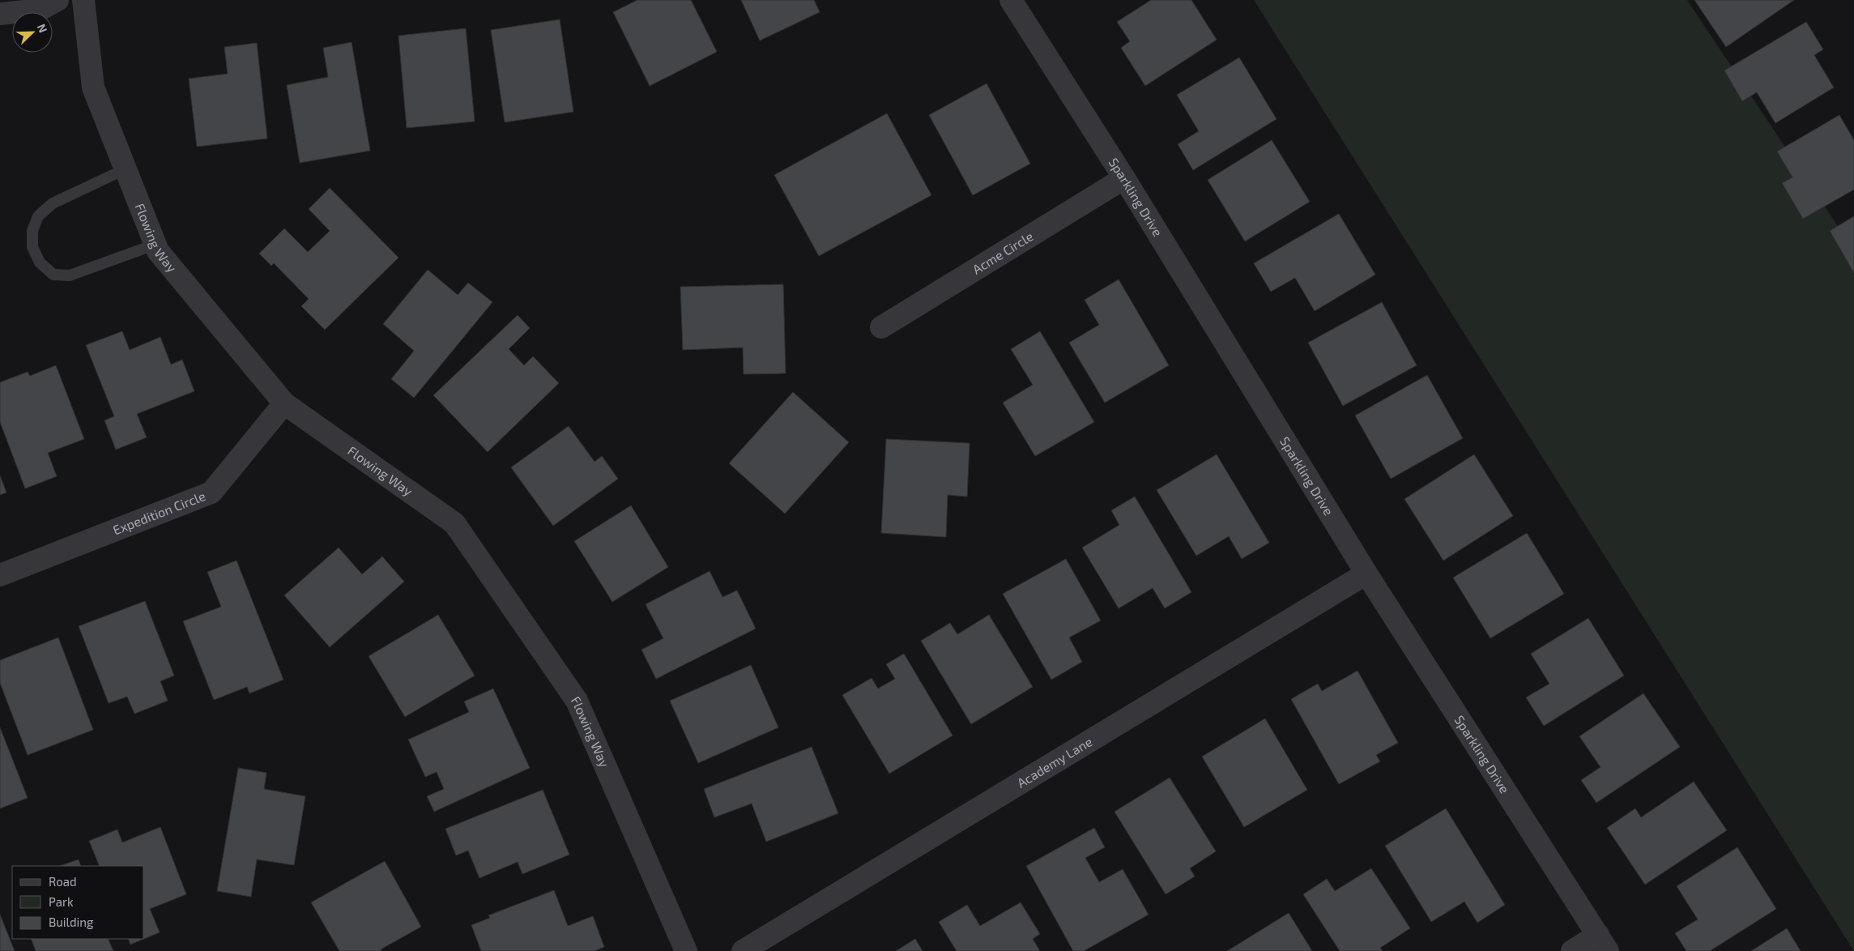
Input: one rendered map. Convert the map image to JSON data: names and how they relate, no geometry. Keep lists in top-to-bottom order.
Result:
{
  "streets": {
    "street": [
      "Sparkling Drive",
      "Flowing Way",
      "Acme Circle",
      "Expedition Circle",
      "Academy Lane"
    ]
  },
  "crossings": [
    ["Sparkling Drive", "Acme Circle"],
    ["Sparkling Drive", "Academy Lane"],
    ["Flowing Way", "Expedition Circle"]
  ],
  "legend": ["Road", "Park", "Building"],
  "north": "top right"
}
